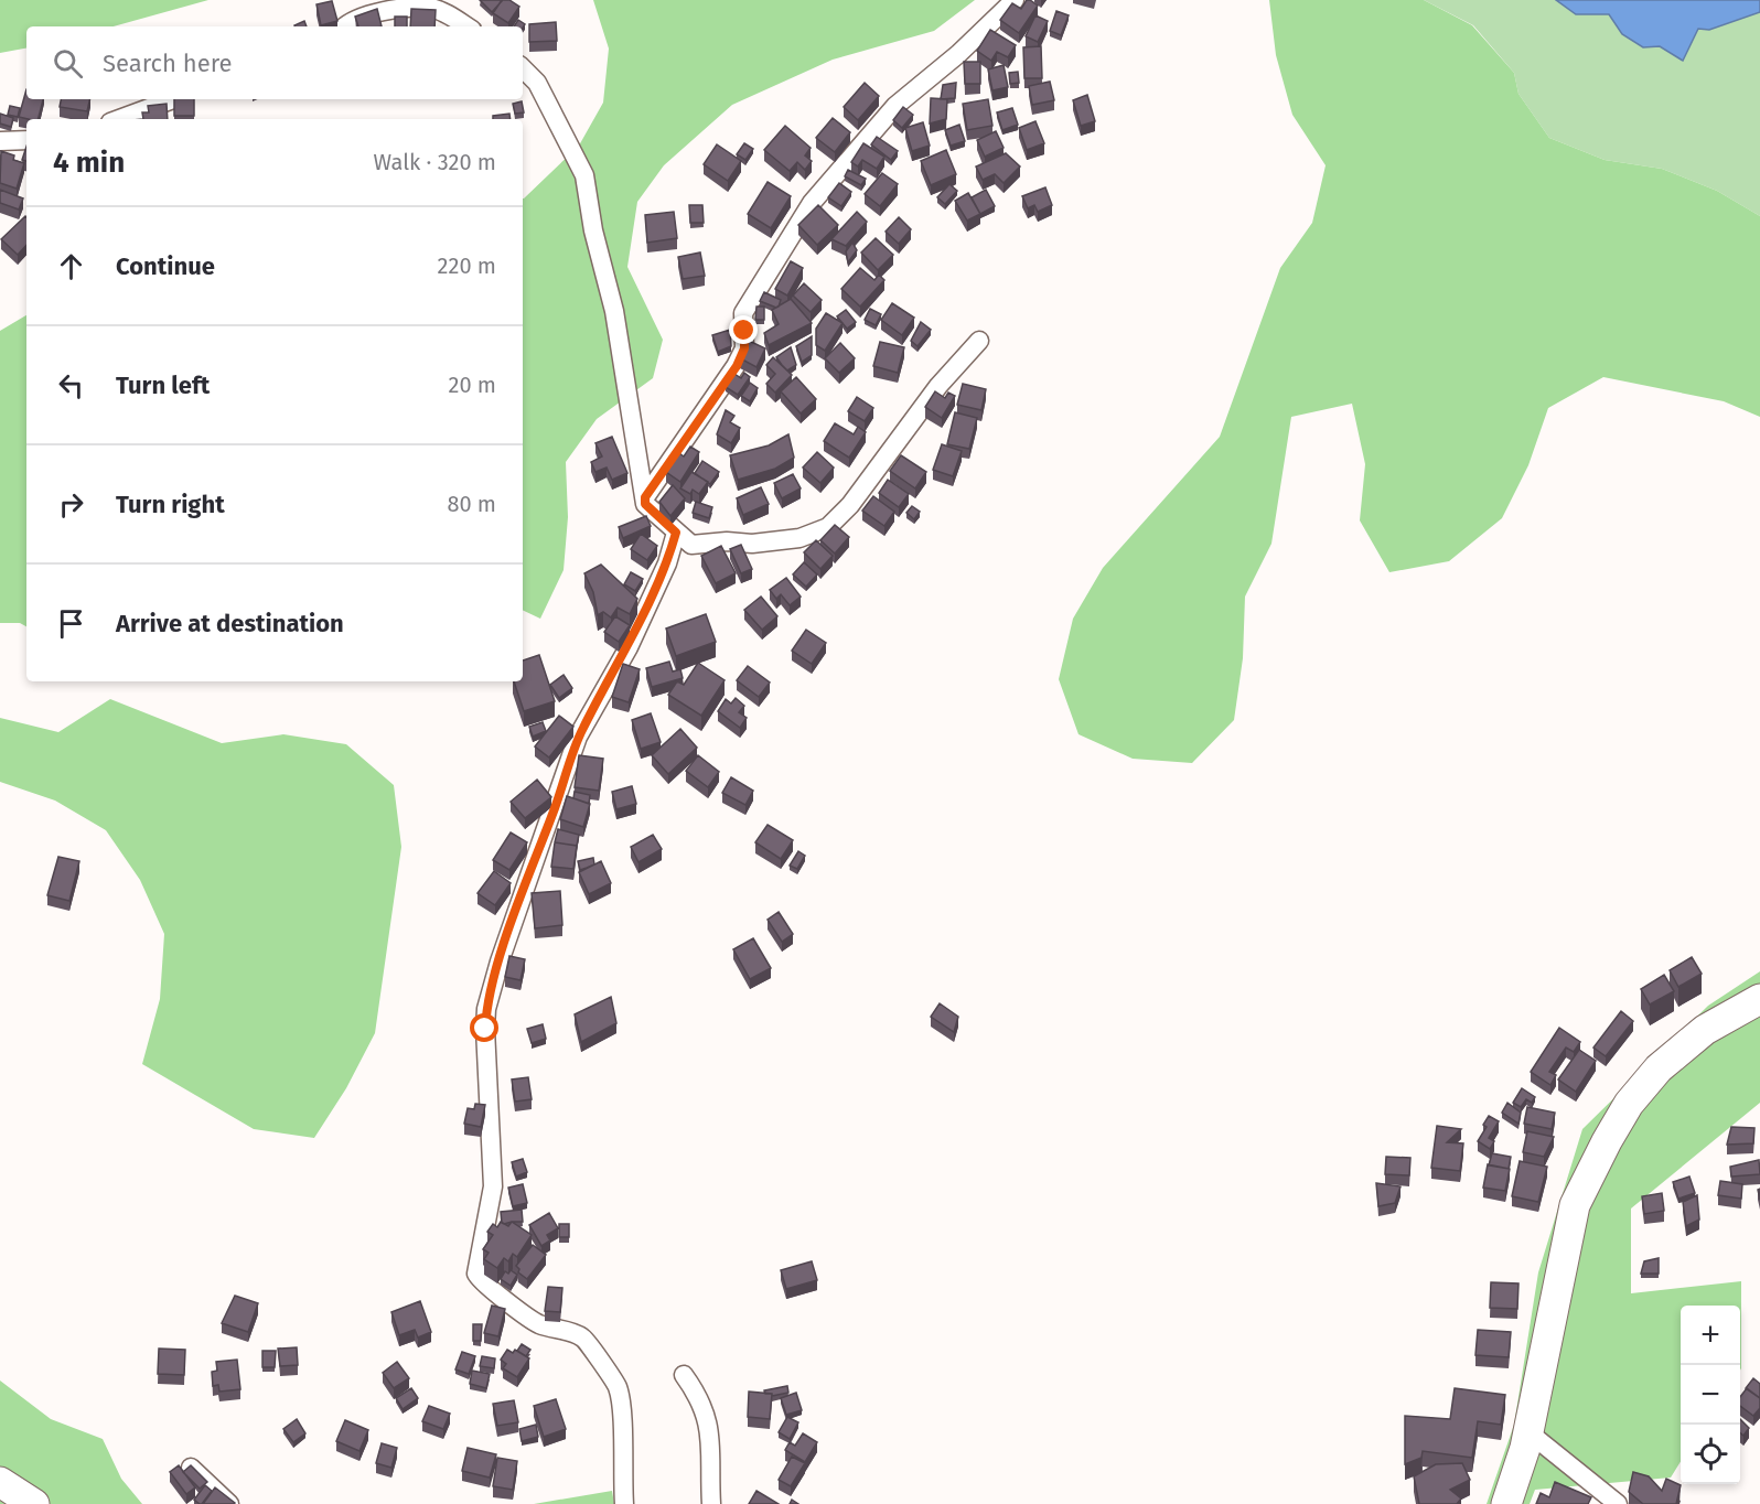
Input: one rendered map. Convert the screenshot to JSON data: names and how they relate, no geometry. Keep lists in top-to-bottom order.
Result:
{
  "page": {
    "search": "Search here",
    "heading": ["4 min", "Walk · 320 m"],
    "list": [
      ["Continue", "220 m"],
      ["Turn left", "20 m"],
      ["Turn right", "80 m"],
      "Arrive at destination"
    ],
    "map_buttons": ["+", "−"]
  }
}
